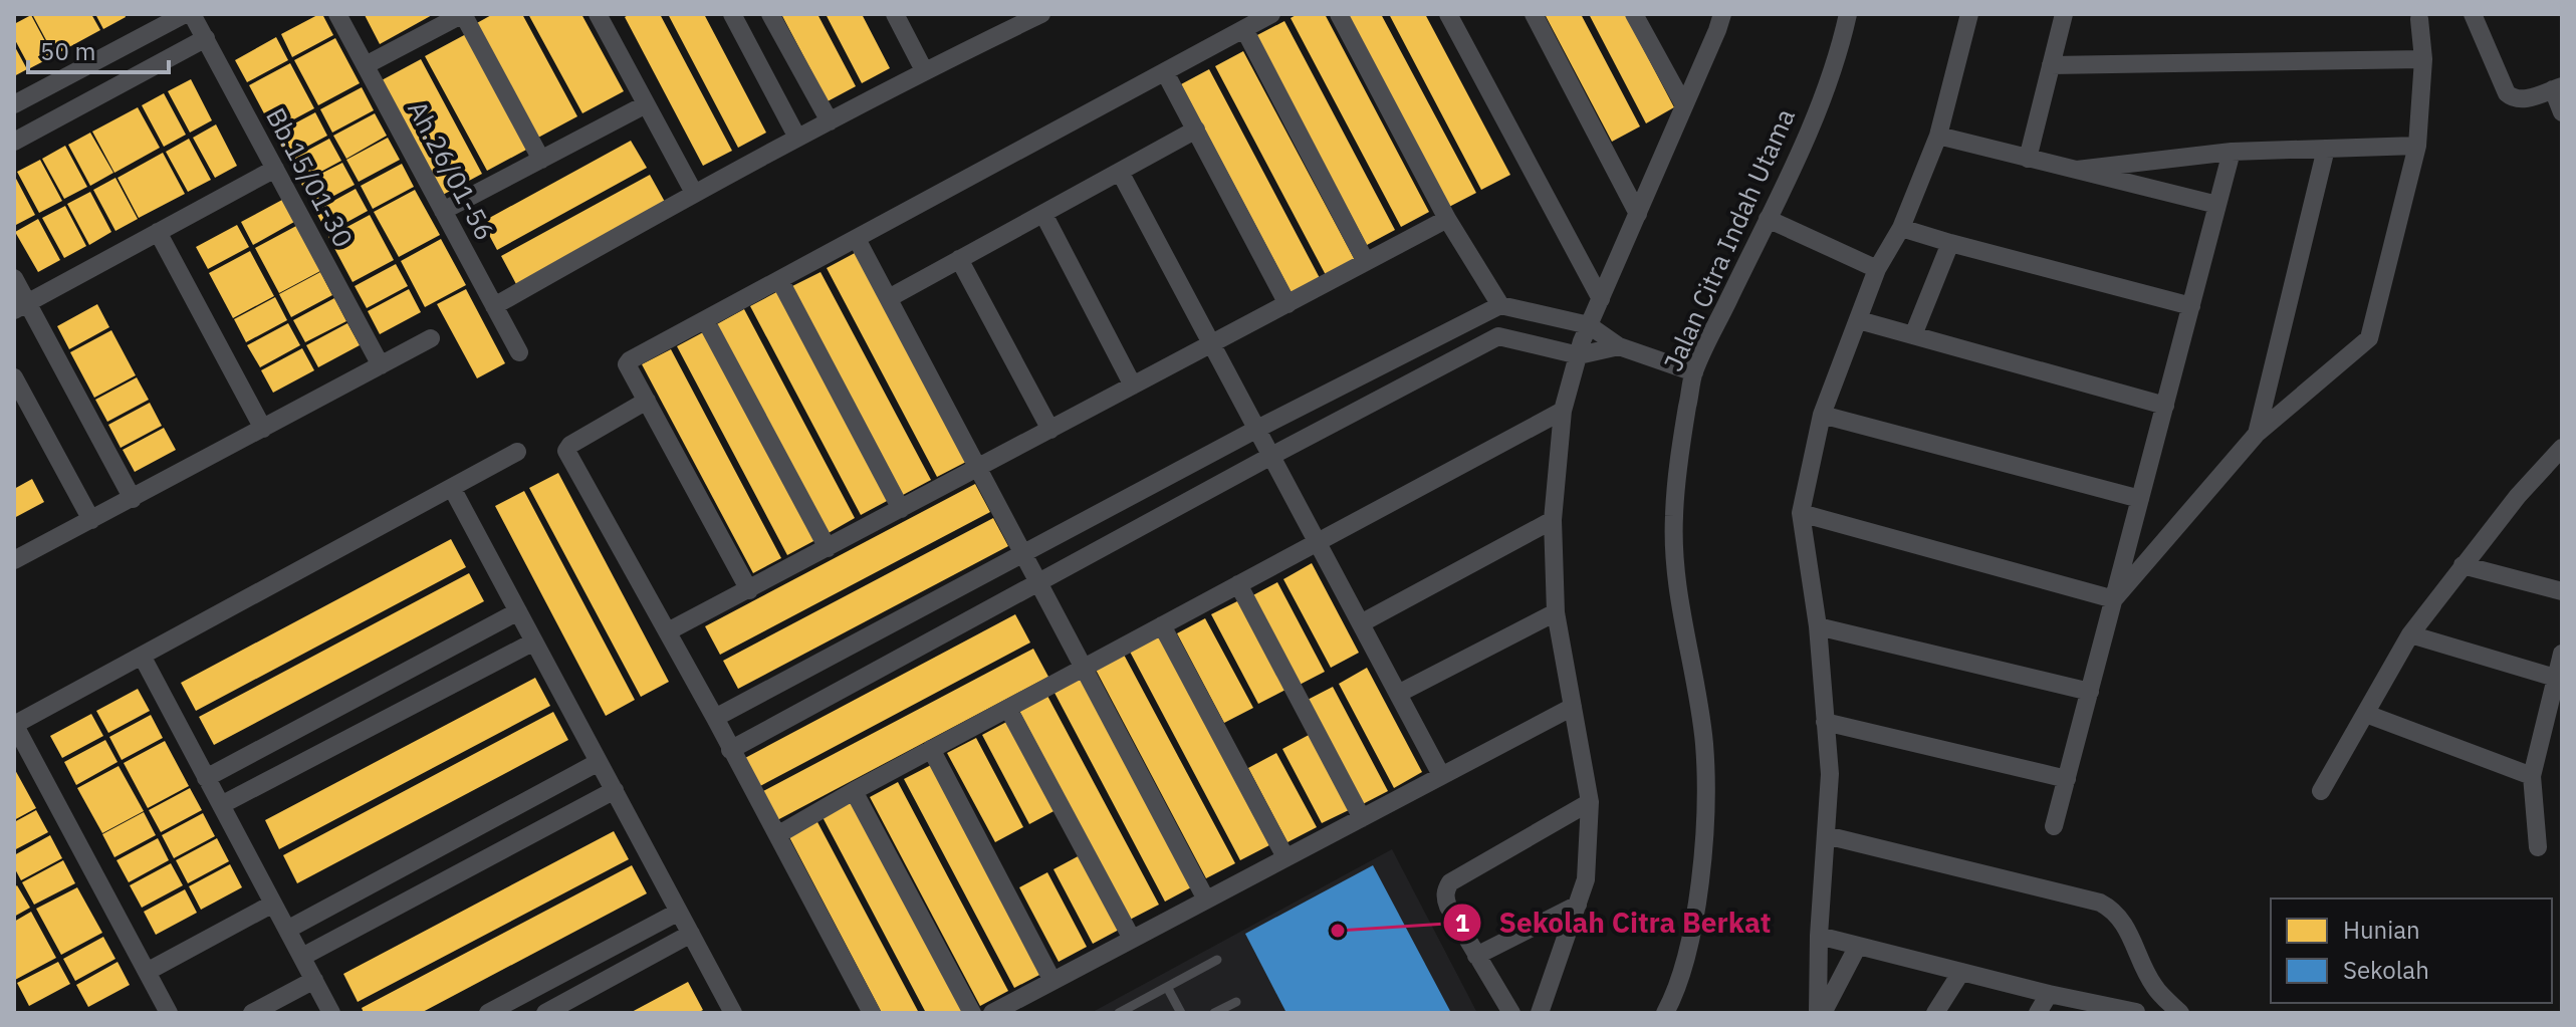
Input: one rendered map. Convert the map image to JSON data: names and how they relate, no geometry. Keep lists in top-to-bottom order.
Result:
{
  "streets": {
    "street": ["Ah.26/01-56", "Bb.15/01-30", "Jalan Citra Indah Utama"]
  },
  "places": ["Sekolah Citra Berkat"],
  "legend": ["Hunian", "Sekolah"],
  "scale_bar": "50 m"
}
